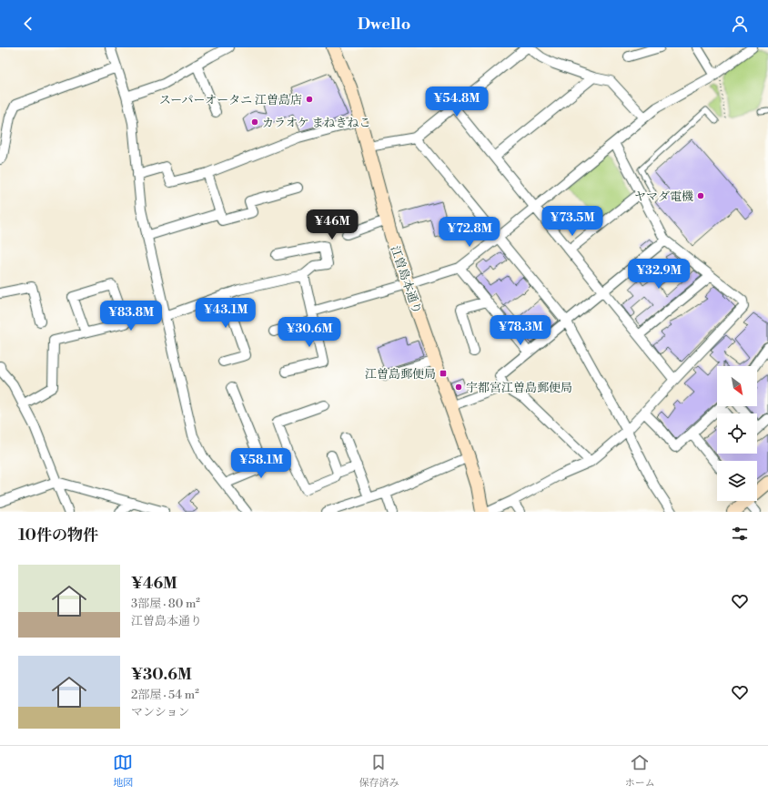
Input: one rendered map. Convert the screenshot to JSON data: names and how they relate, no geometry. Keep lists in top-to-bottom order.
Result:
{
  "streets": {
    "street": ["江曽島本通り"]
  },
  "places": {
    "other": [
      "スーパーオータニ 江曽島店",
      "カラオケ まねきねこ",
      "ヤマダ電機",
      "宇都宮江曽島郵便局"
    ],
    "transit": ["江曽島郵便局"]
  },
  "north": "bottom right",
  "page": {
    "header": "Dwello",
    "price": [
      "¥54.8M",
      "¥73.5M",
      "¥46M",
      "¥72.8M",
      "¥32.9M",
      "¥43.1M",
      "¥83.8M",
      "¥78.3M",
      "¥30.6M",
      "¥58.1M"
    ],
    "heading": "10件の物件",
    "list": [
      {
        "name": "¥46M",
        "note": "3部屋 · 80 m² · 江曽島本通り"
      },
      {
        "name": "¥30.6M",
        "note": "2部屋 · 54 m² · マンション"
      }
    ],
    "tabs": ["地図", "保存済み", "ホーム"]
  }
}
